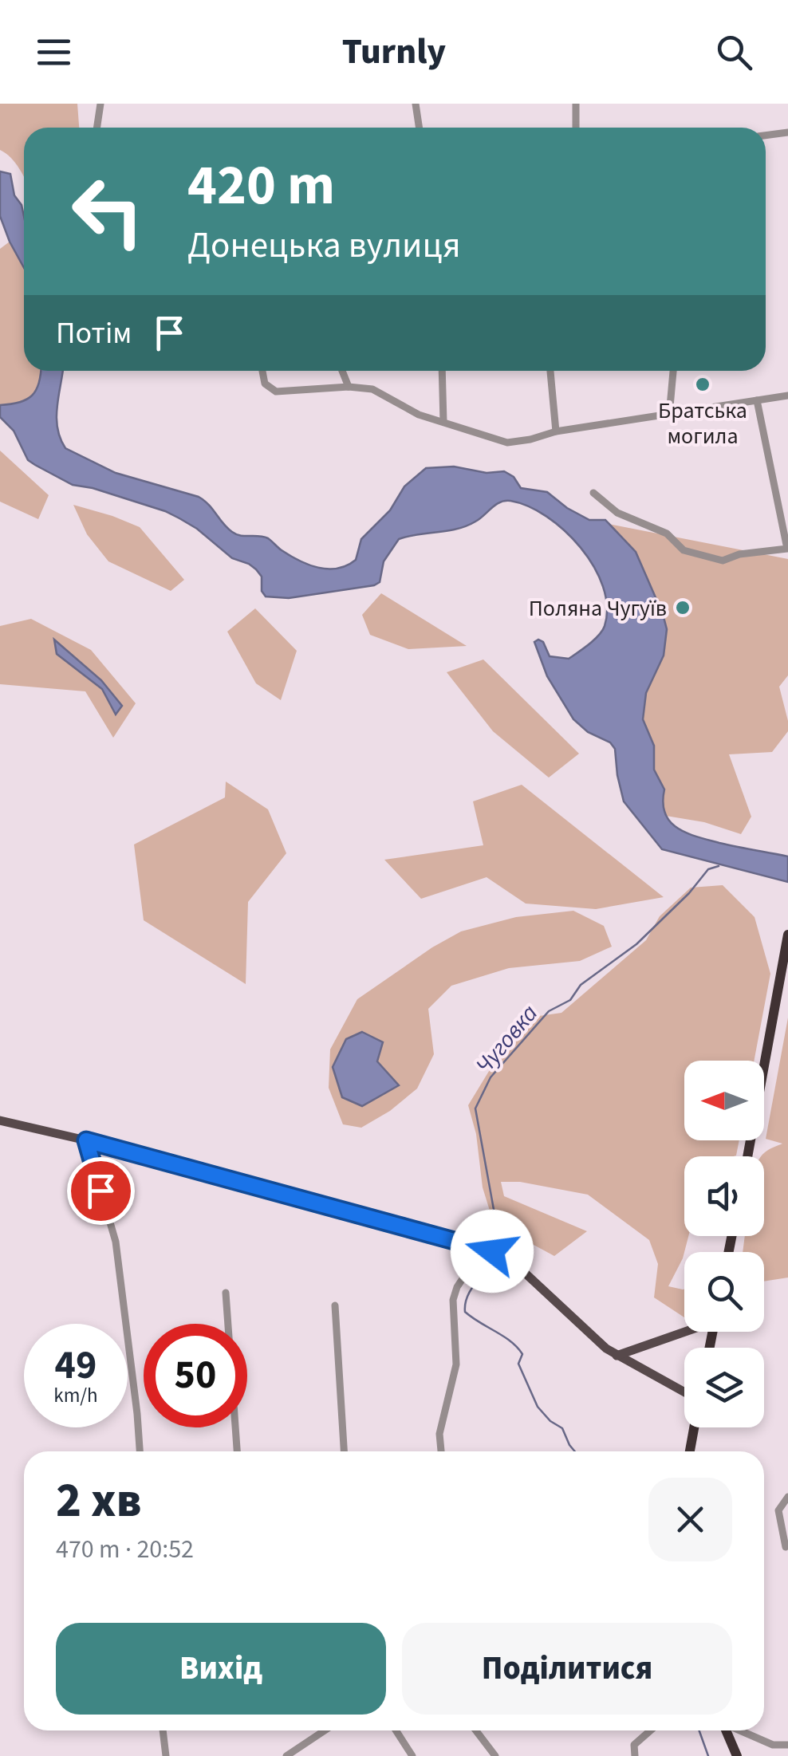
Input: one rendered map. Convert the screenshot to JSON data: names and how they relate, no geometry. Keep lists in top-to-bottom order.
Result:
{
  "water": ["Чуговка"],
  "places": ["Братська могила", "Поляна Чугуїв"],
  "north": "left",
  "page": {
    "header": "Turnly",
    "turn": ["420 m", "Донецька вулиця"],
    "then": "Потім",
    "speed": "49 km/h",
    "limit": "50",
    "heading": ["2 хв", "470 m · 20:52"],
    "buttons": ["Вихід", "Поділитися"]
  }
}
